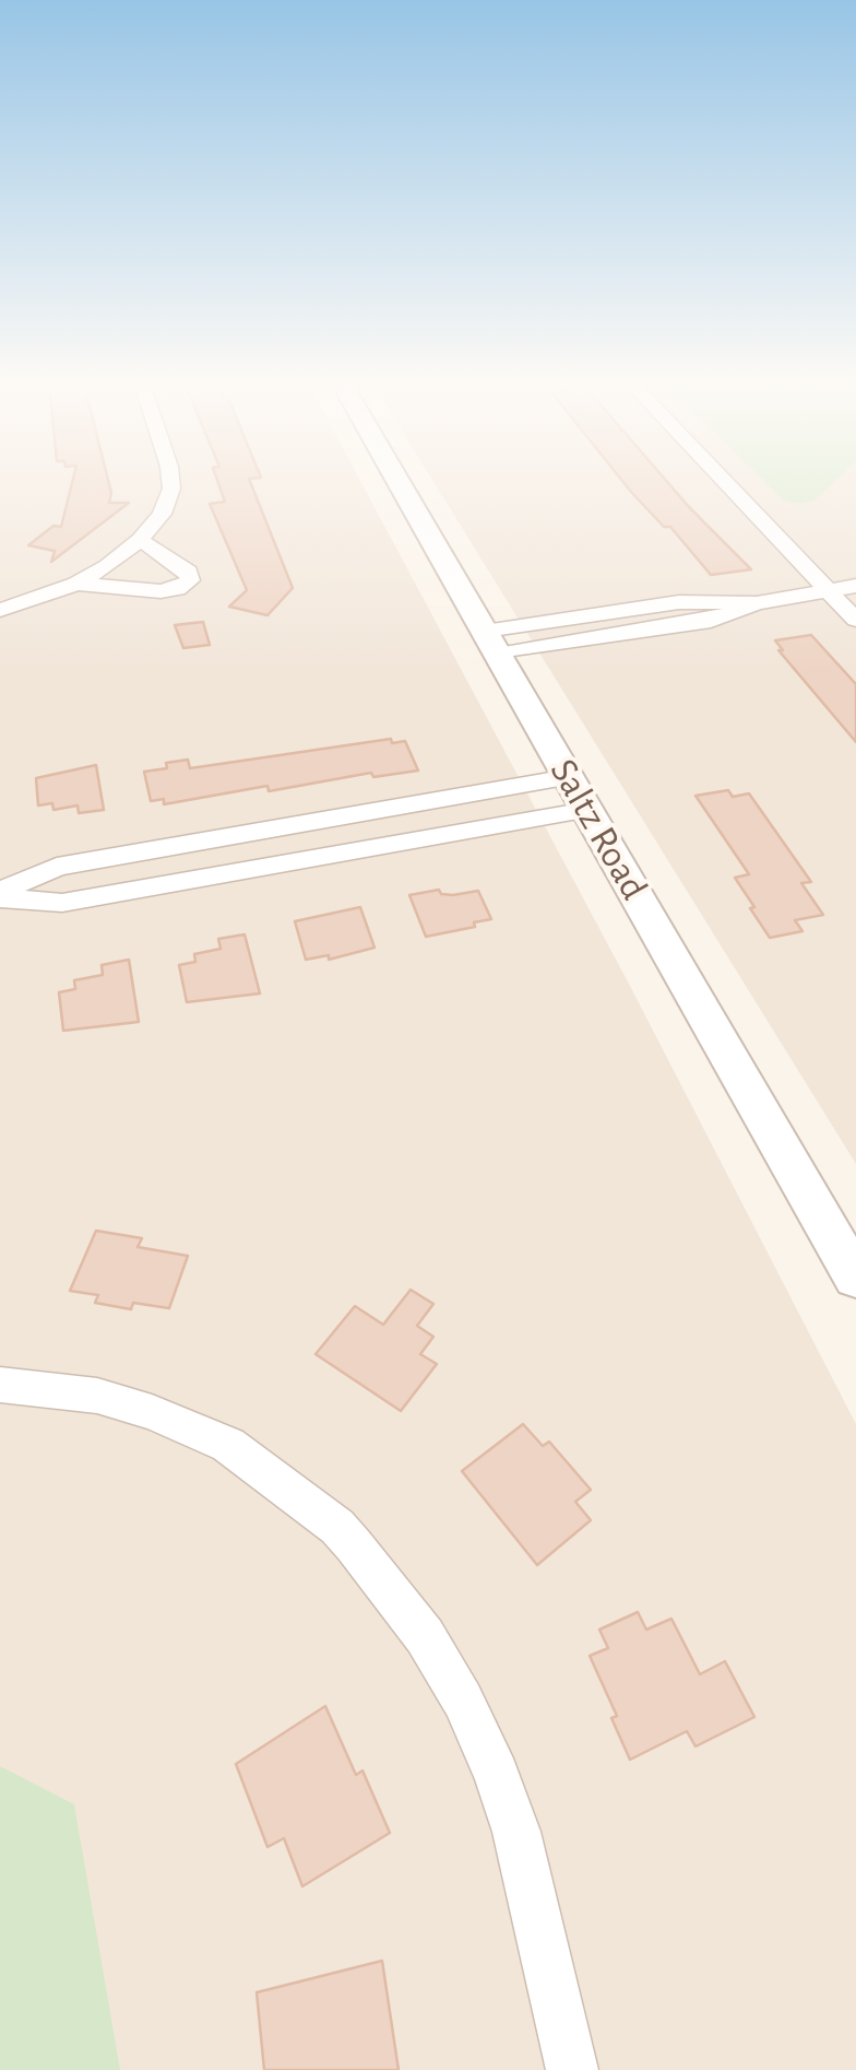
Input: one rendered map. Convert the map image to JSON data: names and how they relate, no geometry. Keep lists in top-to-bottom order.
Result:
{
  "streets": {
    "street": ["Saltz Road"]
  }
}
